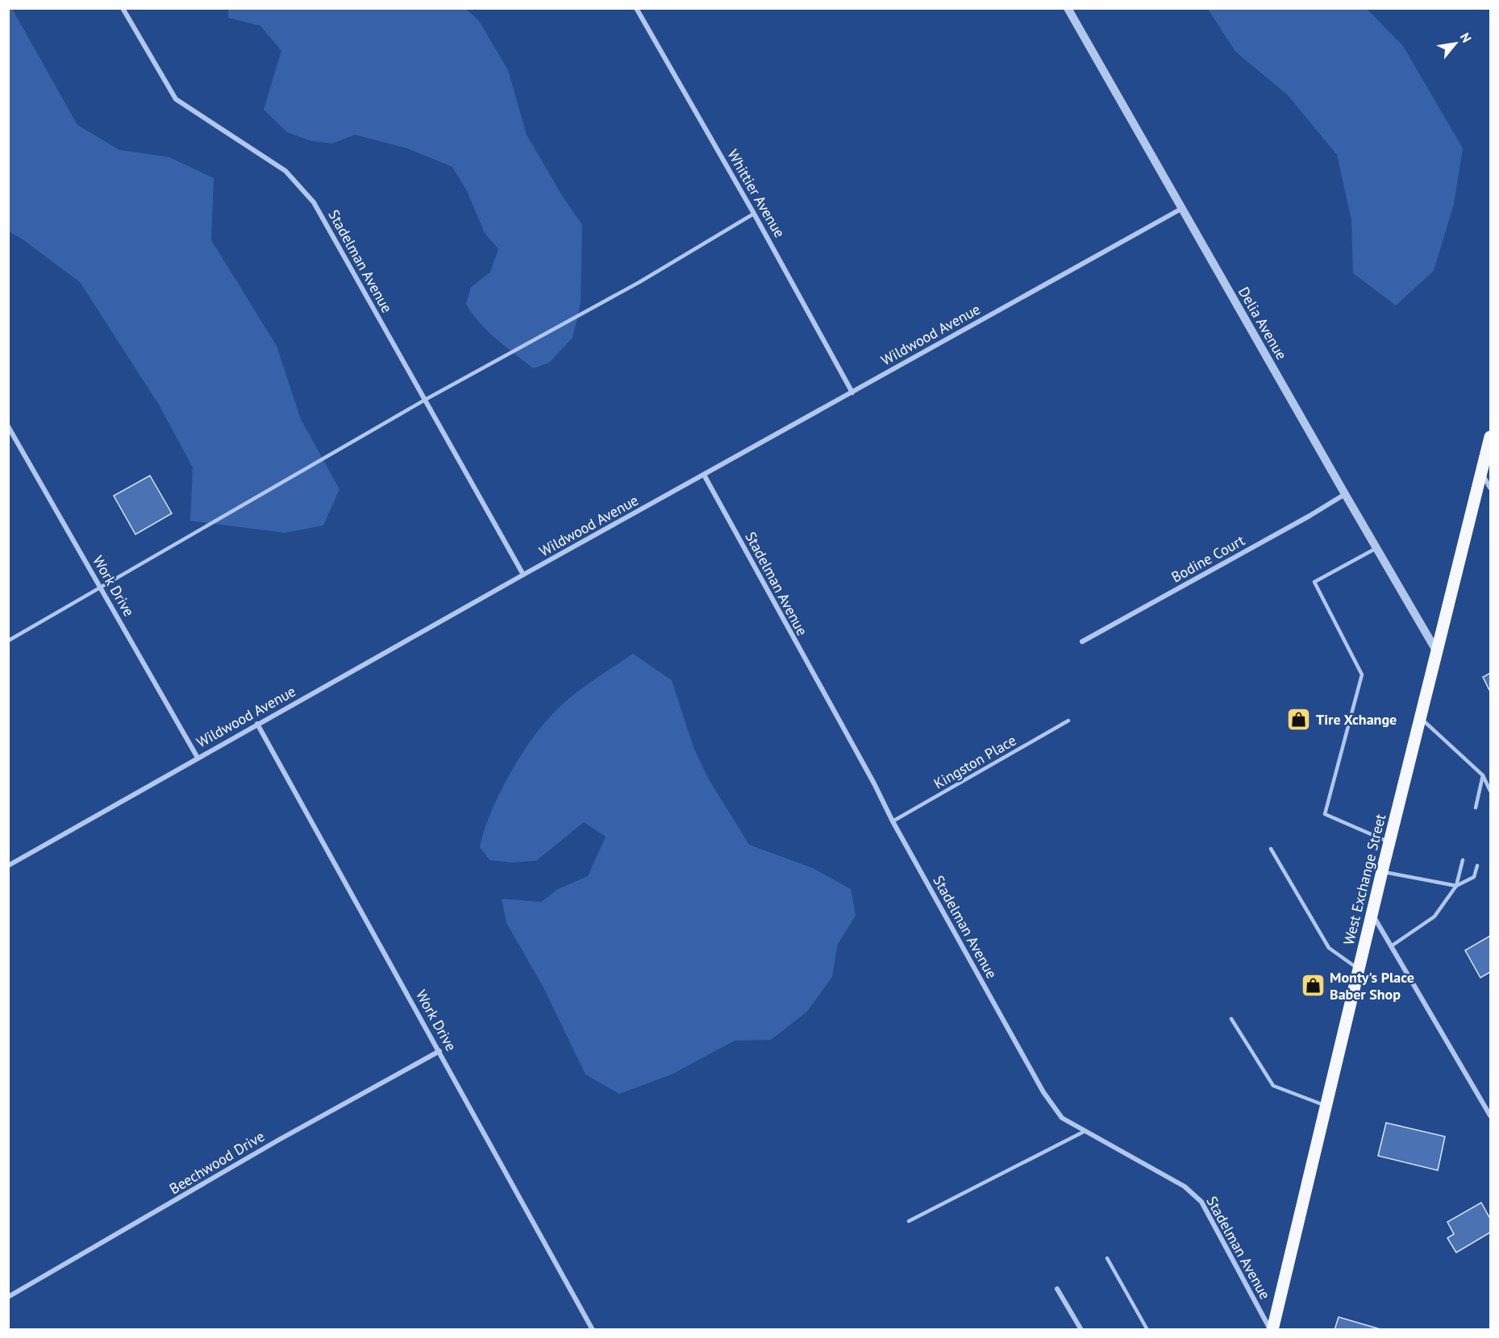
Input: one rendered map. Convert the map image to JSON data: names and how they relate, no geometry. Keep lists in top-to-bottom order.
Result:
{
  "streets": {
    "main road": ["West Exchange Street"],
    "street": [
      "Whittier Avenue",
      "Stadelman Avenue",
      "Delia Avenue",
      "Wildwood Avenue",
      "Bodine Court",
      "Work Drive",
      "Beechwood Drive"
    ],
    "lane": ["Kingston Place"]
  },
  "crossings": [
    ["Whittier Avenue", "Wildwood Avenue"],
    ["Stadelman Avenue", "Wildwood Avenue"],
    ["Stadelman Avenue", "Kingston Place"],
    ["Stadelman Avenue", "West Exchange Street"],
    ["Delia Avenue", "Wildwood Avenue"],
    ["Delia Avenue", "Bodine Court"],
    ["Delia Avenue", "West Exchange Street"],
    ["Wildwood Avenue", "Work Drive"],
    ["Work Drive", "Beechwood Drive"]
  ],
  "places": {
    "shop": ["Tire Xchange", "Monty's Place Baber Shop"]
  },
  "north": "top right"
}
